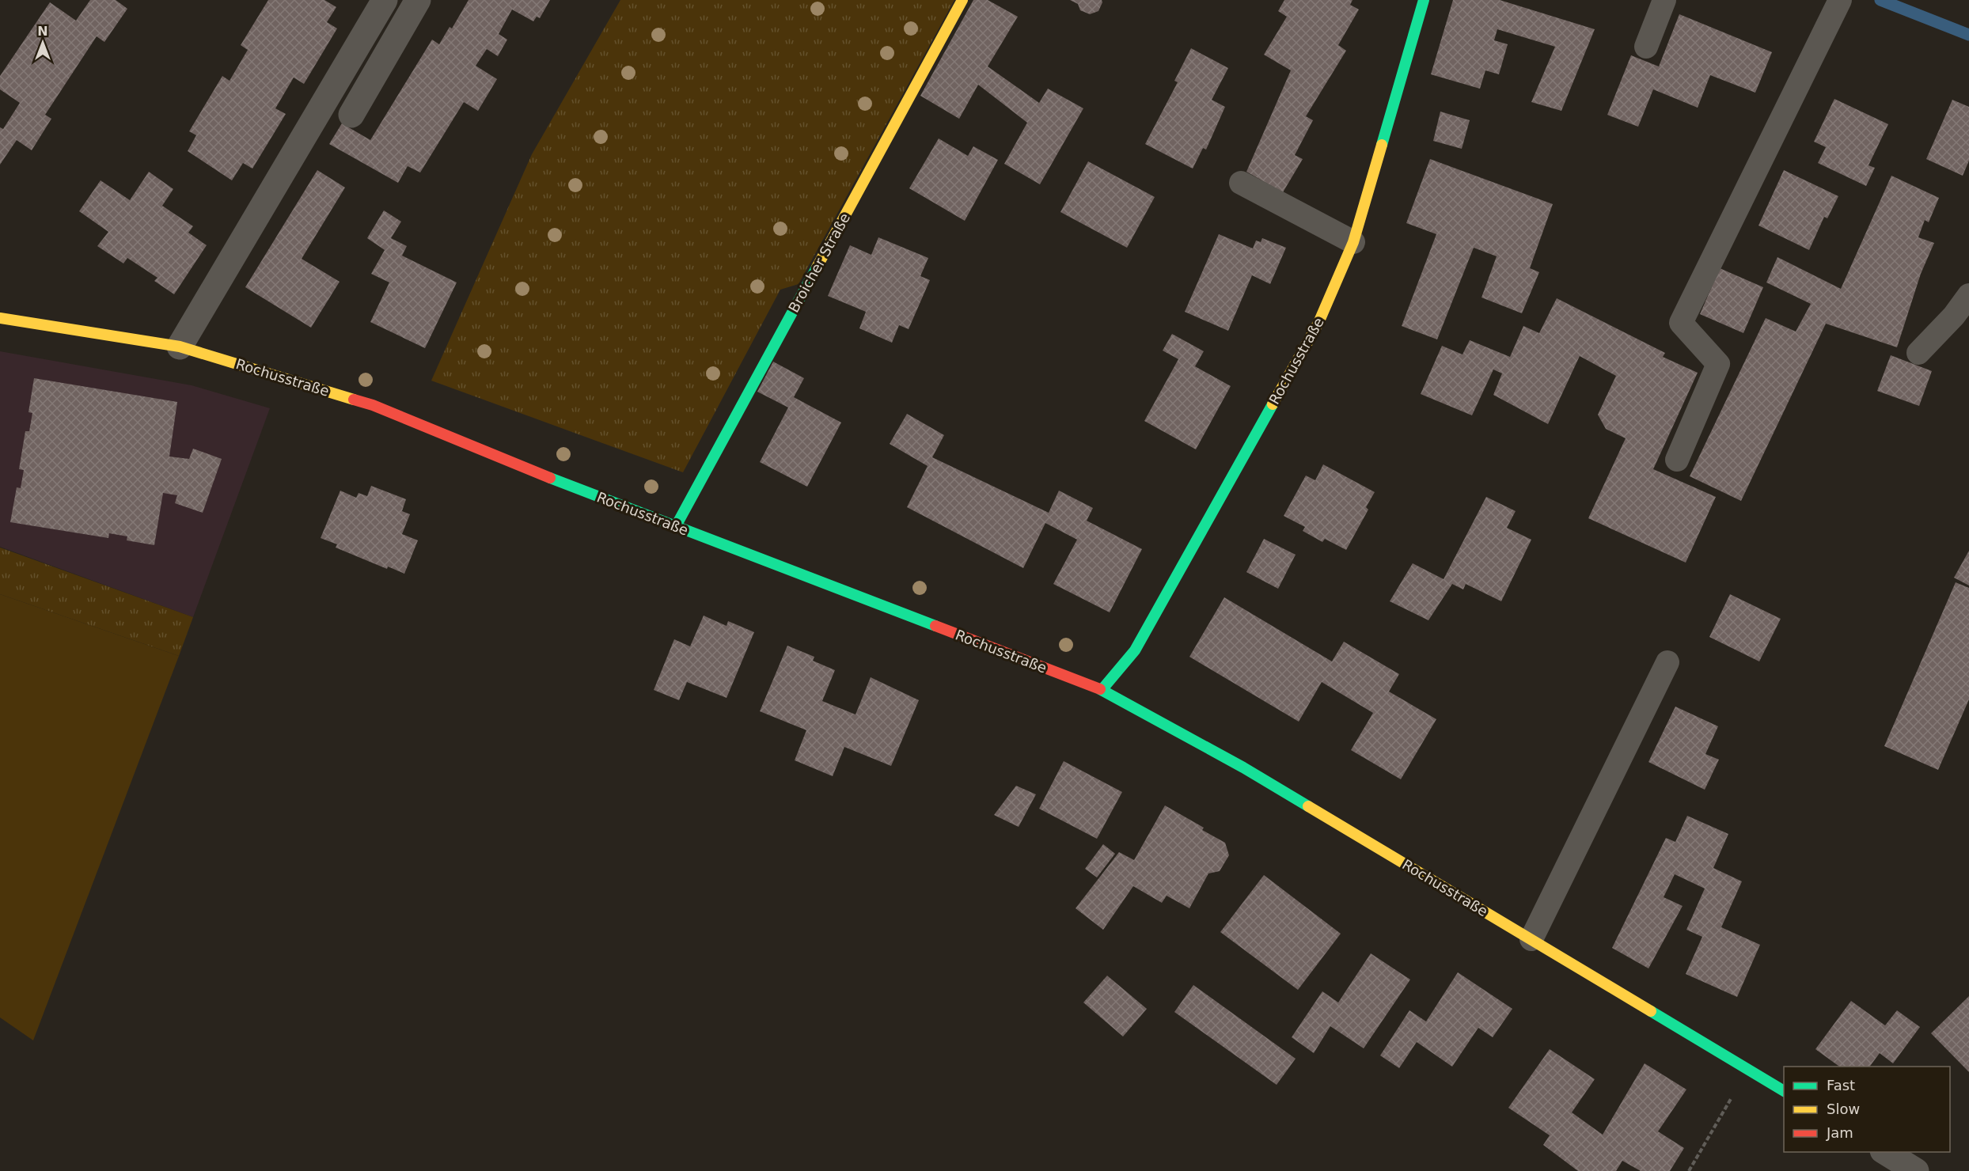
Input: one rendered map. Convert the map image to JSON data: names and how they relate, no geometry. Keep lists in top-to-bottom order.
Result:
{
  "streets": {
    "street": ["Broicher Straße", "Rochusstraße"]
  },
  "crossings": [
    ["Broicher Straße", "Rochusstraße"]
  ],
  "legend": ["Fast", "Slow", "Jam"],
  "north": "top"
}
